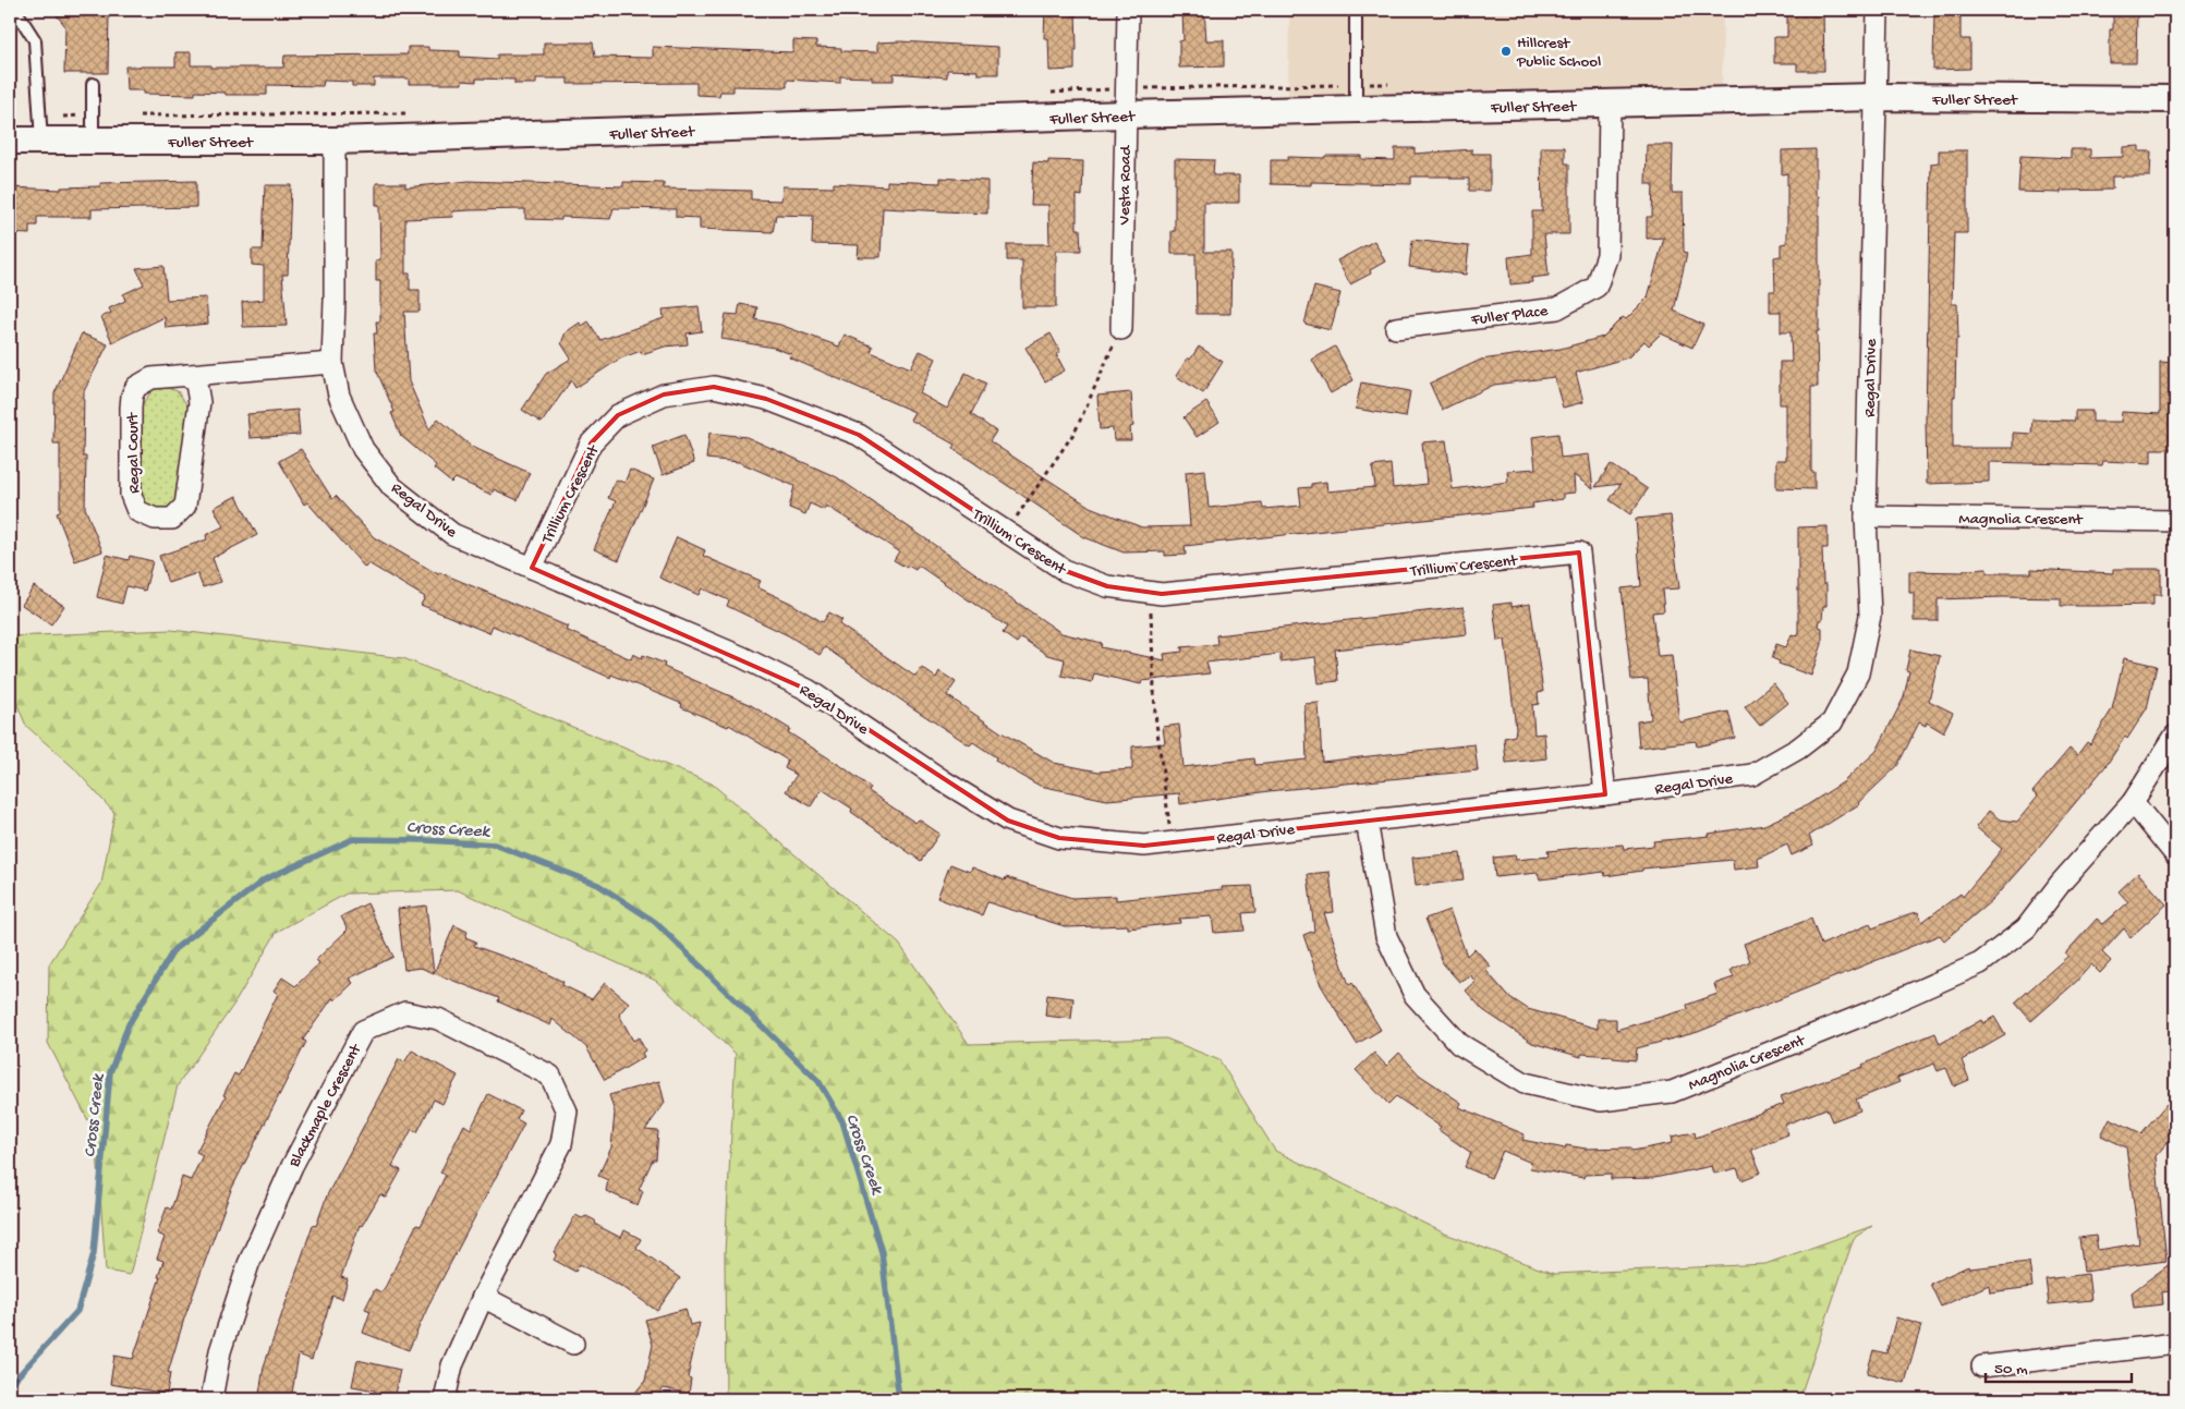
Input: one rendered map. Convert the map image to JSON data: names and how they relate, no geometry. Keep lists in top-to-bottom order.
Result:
{
  "streets": {
    "street": [
      "Fuller Street",
      "Vesta Road",
      "Fuller Place",
      "Regal Drive",
      "Regal Court",
      "Trillium Crescent",
      "Magnolia Crescent",
      "Blackmaple Crescent"
    ]
  },
  "crossings": [
    ["Fuller Street", "Vesta Road"],
    ["Fuller Street", "Fuller Place"],
    ["Fuller Street", "Regal Drive"],
    ["Regal Drive", "Regal Court"],
    ["Regal Drive", "Trillium Crescent"],
    ["Regal Drive", "Magnolia Crescent"]
  ],
  "water": ["Cross Creek"],
  "places": ["Hillcrest Public School"],
  "scale_bar": "50 m"
}
